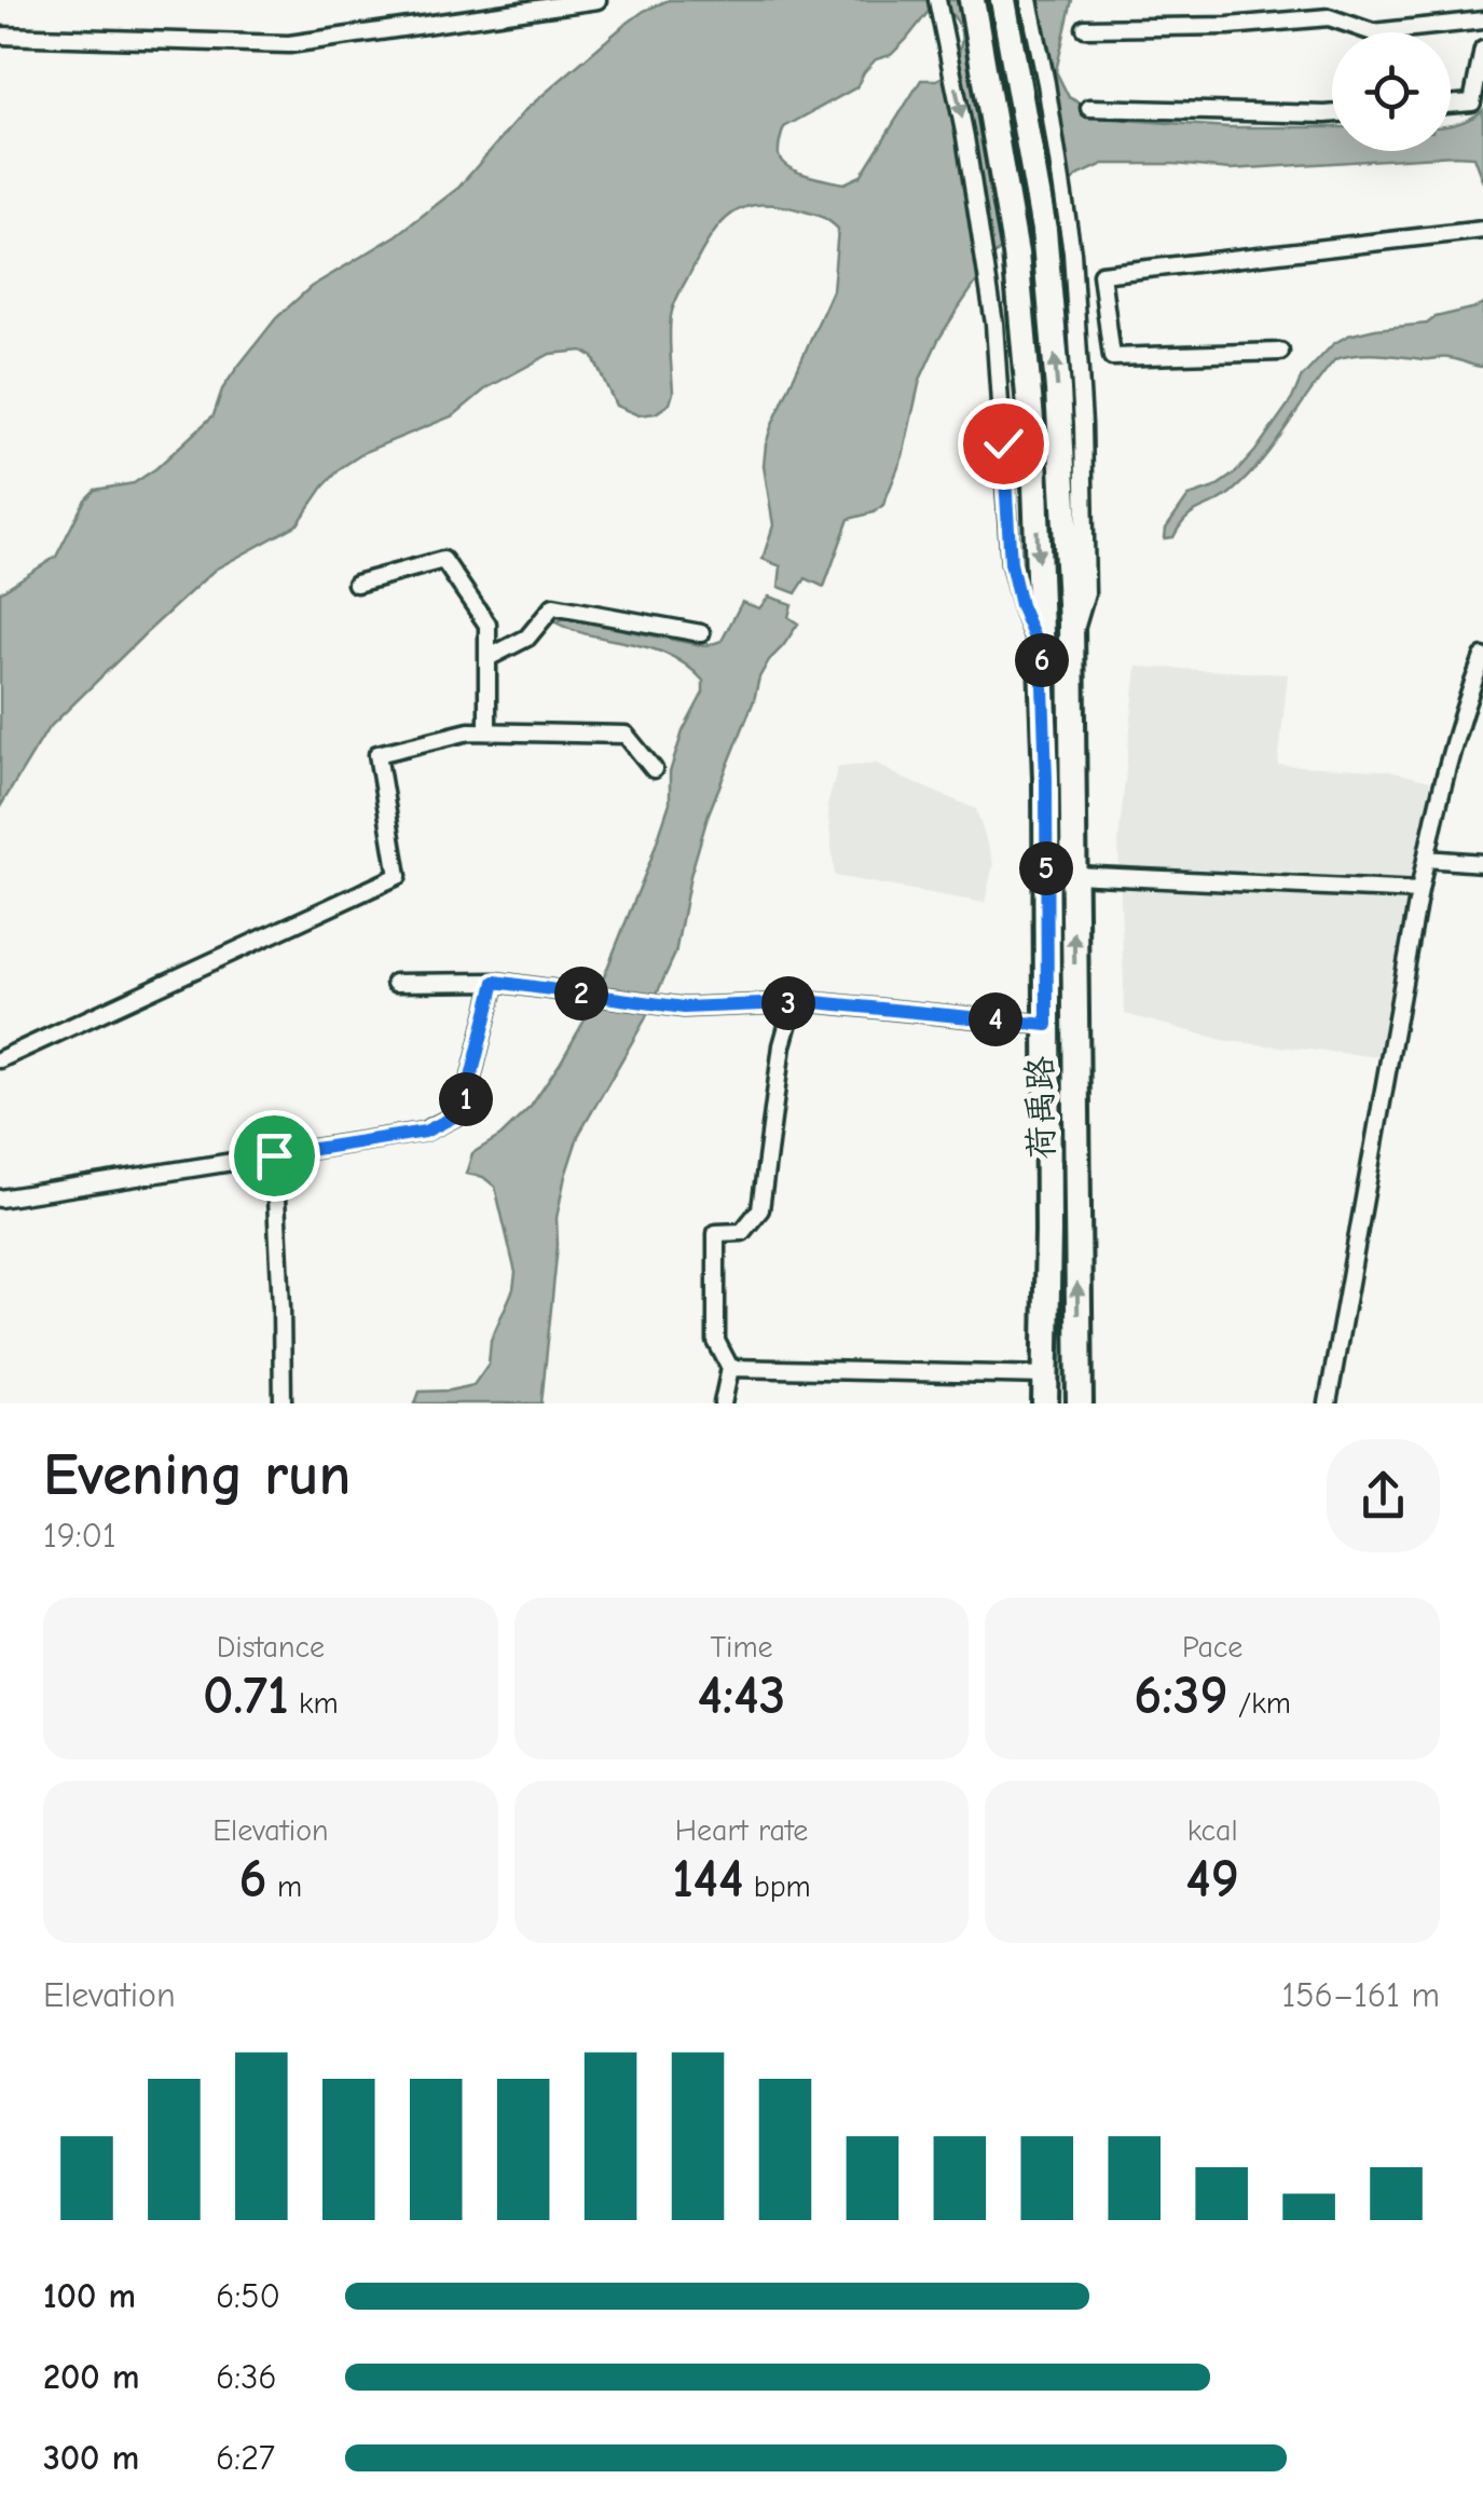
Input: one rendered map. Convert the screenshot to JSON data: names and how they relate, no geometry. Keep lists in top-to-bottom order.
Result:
{
  "streets": {
    "main road": ["荷禹路"]
  },
  "page": {
    "pins": [
      "6",
      "5",
      "2",
      "3",
      "4",
      "1"
    ],
    "heading": ["Evening run", "19:01"],
    "stats": [
      ["Distance", "0.71 km"],
      ["Time", "4:43"],
      ["Pace", "6:39 /km"],
      ["Elevation", "6 m"],
      ["Heart rate", "144 bpm"],
      ["kcal", "49"]
    ],
    "chart": ["Elevation", "156–161 m"],
    "list": [
      {
        "name": "100 m",
        "note": "6:50"
      },
      {
        "name": "200 m",
        "note": "6:36"
      },
      {
        "name": "300 m",
        "note": "6:27"
      }
    ]
  }
}
